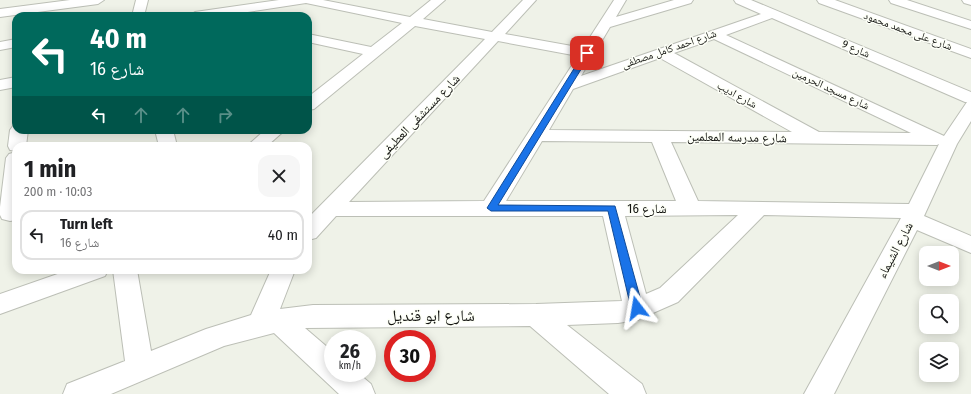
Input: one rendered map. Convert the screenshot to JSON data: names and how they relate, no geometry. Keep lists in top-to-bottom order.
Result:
{
  "streets": {
    "street": [
      "شارع على محمد محمود",
      "شارع احمد كامل مصطفى",
      "شارع 9",
      "شارع مسجد الحرمين",
      "شارع اديب",
      "شارع مستشفى العطيفى",
      "شارع مدرسه المعلمين",
      "شارع 16",
      "شارع الشيماء",
      "شارع ابو قنديل"
    ]
  },
  "crossings": [
    ["شارع احمد كامل مصطفى", "شارع 9"],
    ["شارع احمد كامل مصطفى", "شارع مسجد الحرمين"],
    ["شارع احمد كامل مصطفى", "شارع اديب"],
    ["شارع مسجد الحرمين", "شارع مدرسه المعلمين"],
    ["شارع مسجد الحرمين", "شارع الشيماء"],
    ["شارع اديب", "شارع مدرسه المعلمين"],
    ["شارع مستشفى العطيفى", "شارع 16"],
    ["شارع مدرسه المعلمين", "شارع الشيماء"],
    ["شارع 16", "شارع الشيماء"],
    ["شارع 16", "شارع ابو قنديل"]
  ],
  "north": "right",
  "page": {
    "turn": ["40 m", "شارع 16"],
    "heading": ["1 min", "200 m · 10:03"],
    "list": [
      {
        "name": "Turn left",
        "note": "شارع 16",
        "value": "40 m"
      }
    ],
    "speed": "26 km/h",
    "limit": "30"
  }
}
